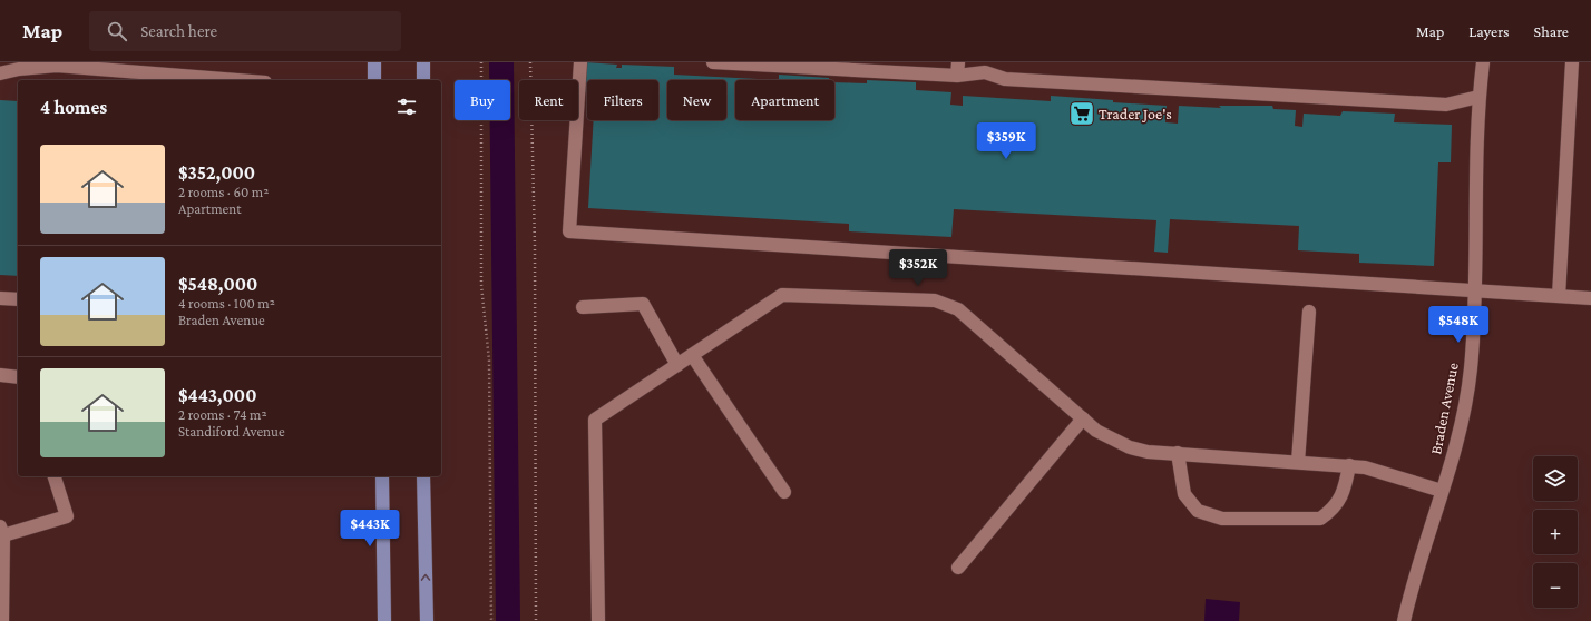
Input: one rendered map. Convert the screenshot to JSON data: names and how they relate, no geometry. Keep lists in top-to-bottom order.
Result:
{
  "streets": {
    "street": ["Braden Avenue"]
  },
  "places": {
    "supermarket": ["Trader Joe's"]
  },
  "page": {
    "header": "Map",
    "search": "Search here",
    "nav": ["Map", "Layers", "Share"],
    "chip": [
      "Buy",
      "Rent",
      "Filters",
      "New",
      "Apartment"
    ],
    "heading": "4 homes",
    "price": [
      "$359K",
      "$352K",
      "$548K",
      "$443K"
    ],
    "list": [
      {
        "name": "$352,000",
        "note": "2 rooms · 60 m² · Apartment"
      },
      {
        "name": "$548,000",
        "note": "4 rooms · 100 m² · Braden Avenue"
      },
      {
        "name": "$443,000",
        "note": "2 rooms · 74 m² · Standiford Avenue"
      }
    ],
    "map_buttons": ["+", "−"]
  }
}
